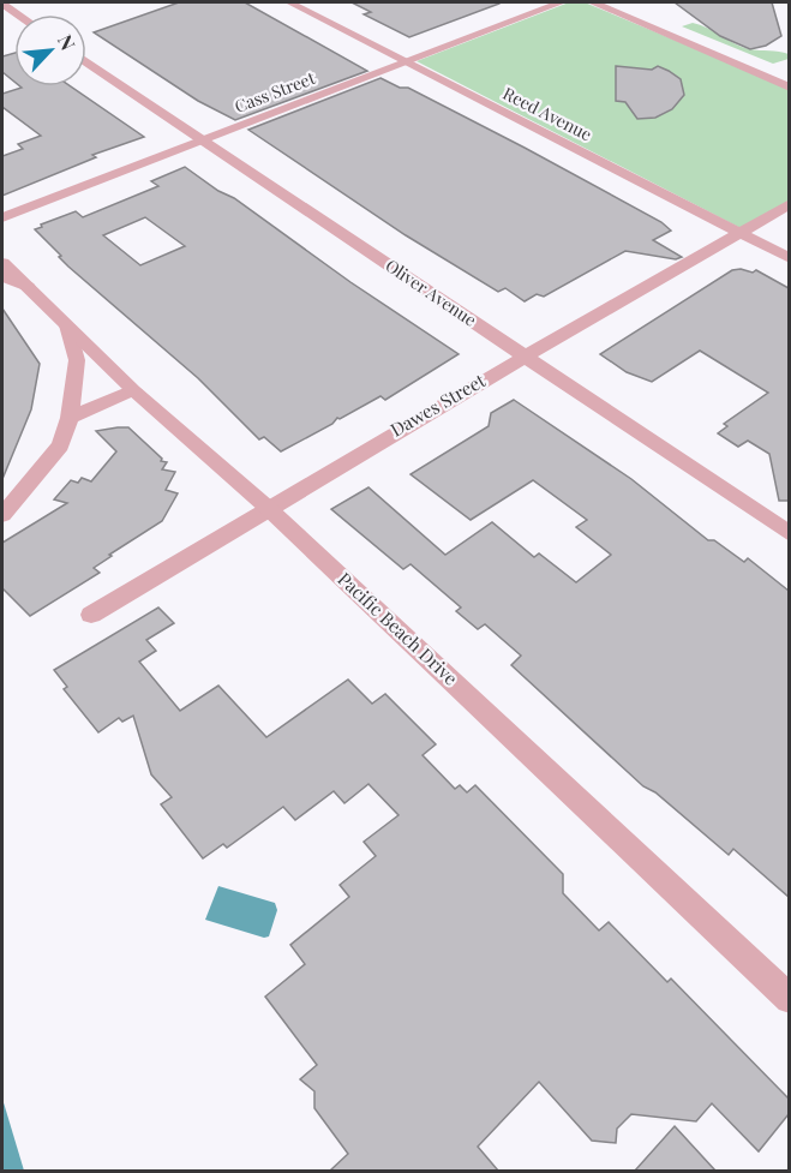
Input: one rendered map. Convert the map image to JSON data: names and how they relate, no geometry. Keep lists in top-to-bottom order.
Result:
{
  "streets": {
    "street": [
      "Cass Street",
      "Reed Avenue",
      "Oliver Avenue",
      "Dawes Street",
      "Pacific Beach Drive"
    ]
  },
  "crossings": [
    ["Cass Street", "Reed Avenue"],
    ["Cass Street", "Oliver Avenue"],
    ["Reed Avenue", "Dawes Street"],
    ["Oliver Avenue", "Dawes Street"],
    ["Dawes Street", "Pacific Beach Drive"]
  ],
  "north": "top right"
}
